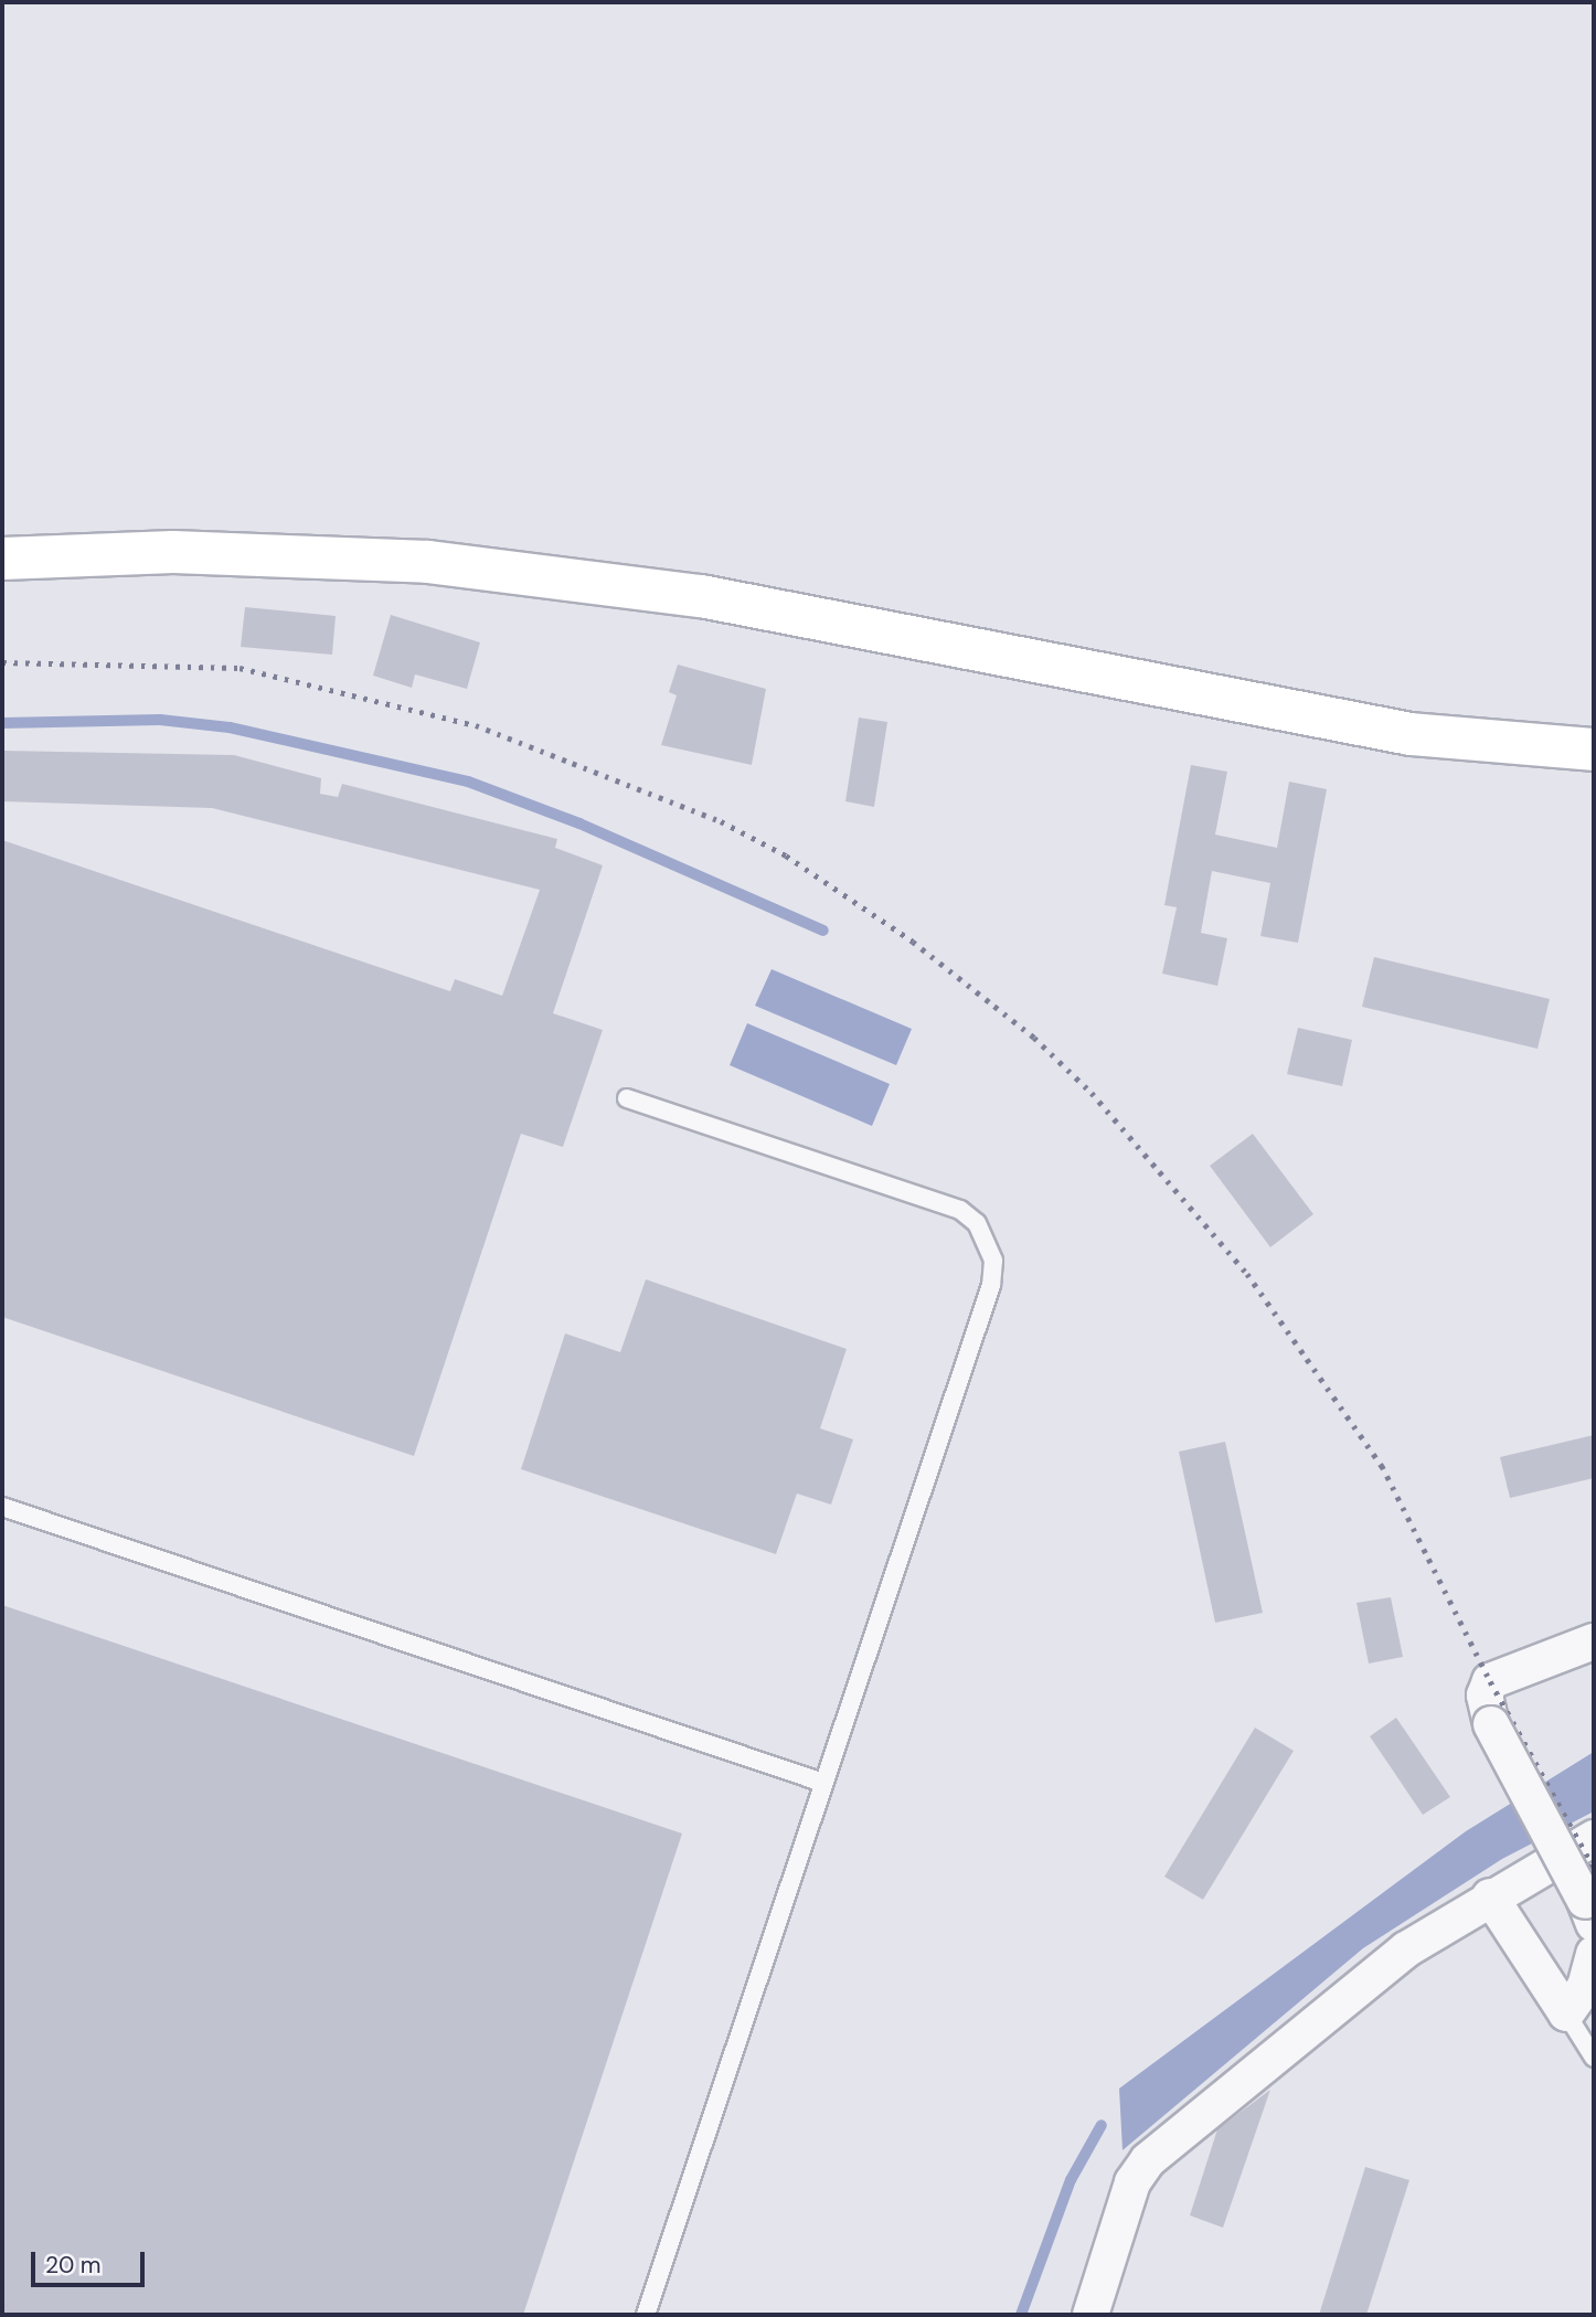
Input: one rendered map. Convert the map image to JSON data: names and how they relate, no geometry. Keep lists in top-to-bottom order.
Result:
{
  "scale_bar": "20 m"
}
